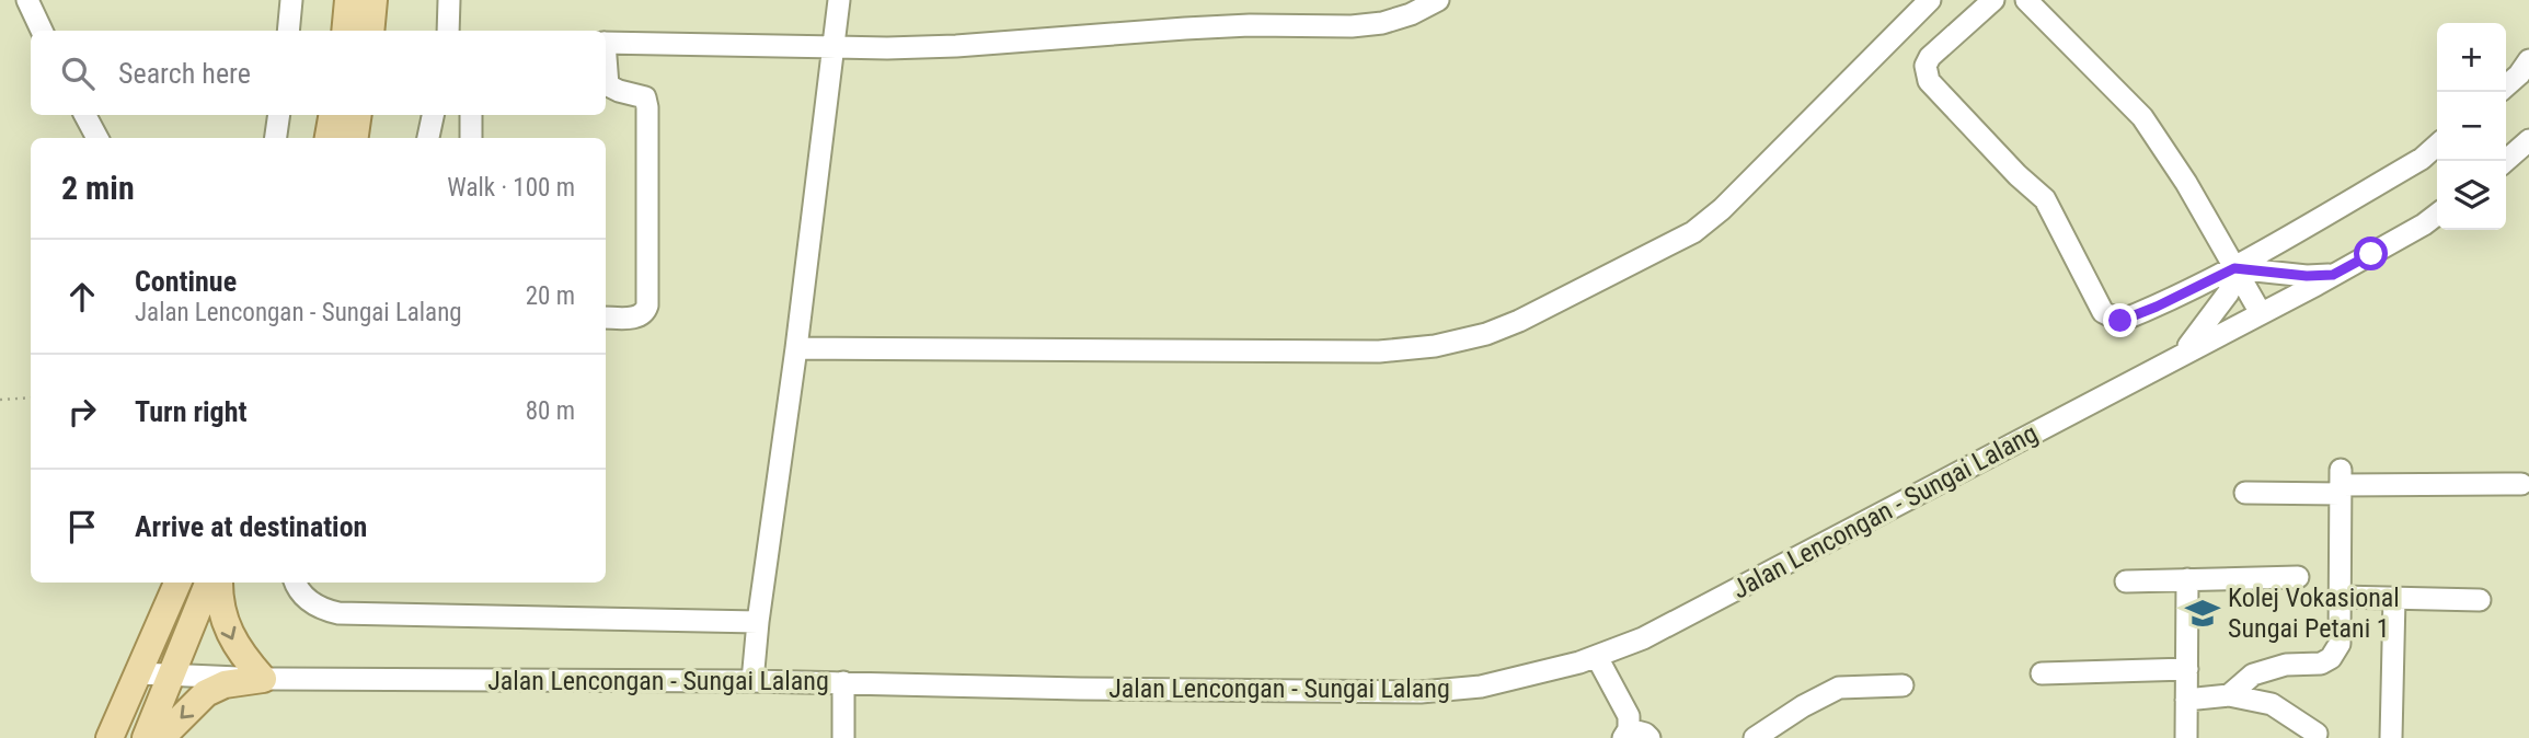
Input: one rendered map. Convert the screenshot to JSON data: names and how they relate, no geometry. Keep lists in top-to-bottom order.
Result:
{
  "streets": {
    "street": ["Jalan Lencongan - Sungai Lalang"]
  },
  "places": {
    "school or university": ["Kolej Vokasional Sungai Petani 1"]
  },
  "page": {
    "map_buttons": ["+", "−"],
    "search": "Search here",
    "heading": ["2 min", "Walk · 100 m"],
    "list": [
      ["Continue", "Jalan Lencongan - Sungai Lalang", "20 m"],
      ["Turn right", "80 m"],
      "Arrive at destination"
    ]
  }
}
